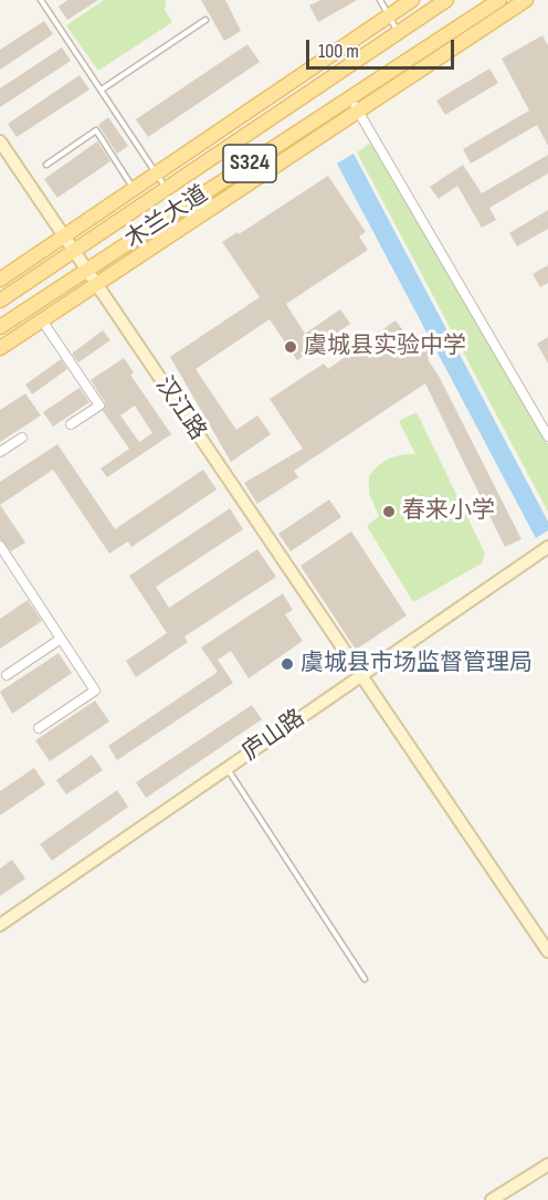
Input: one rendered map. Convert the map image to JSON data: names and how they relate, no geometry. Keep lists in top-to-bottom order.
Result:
{
  "streets": {
    "main road": ["S324", "木兰大道"],
    "street": ["汉江路", "庐山路"]
  },
  "crossings": [
    ["木兰大道", "汉江路"],
    ["汉江路", "庐山路"]
  ],
  "places": ["虞城县实验中学", "春来小学", "虞城县市场监督管理局"],
  "scale_bar": "100 m"
}
